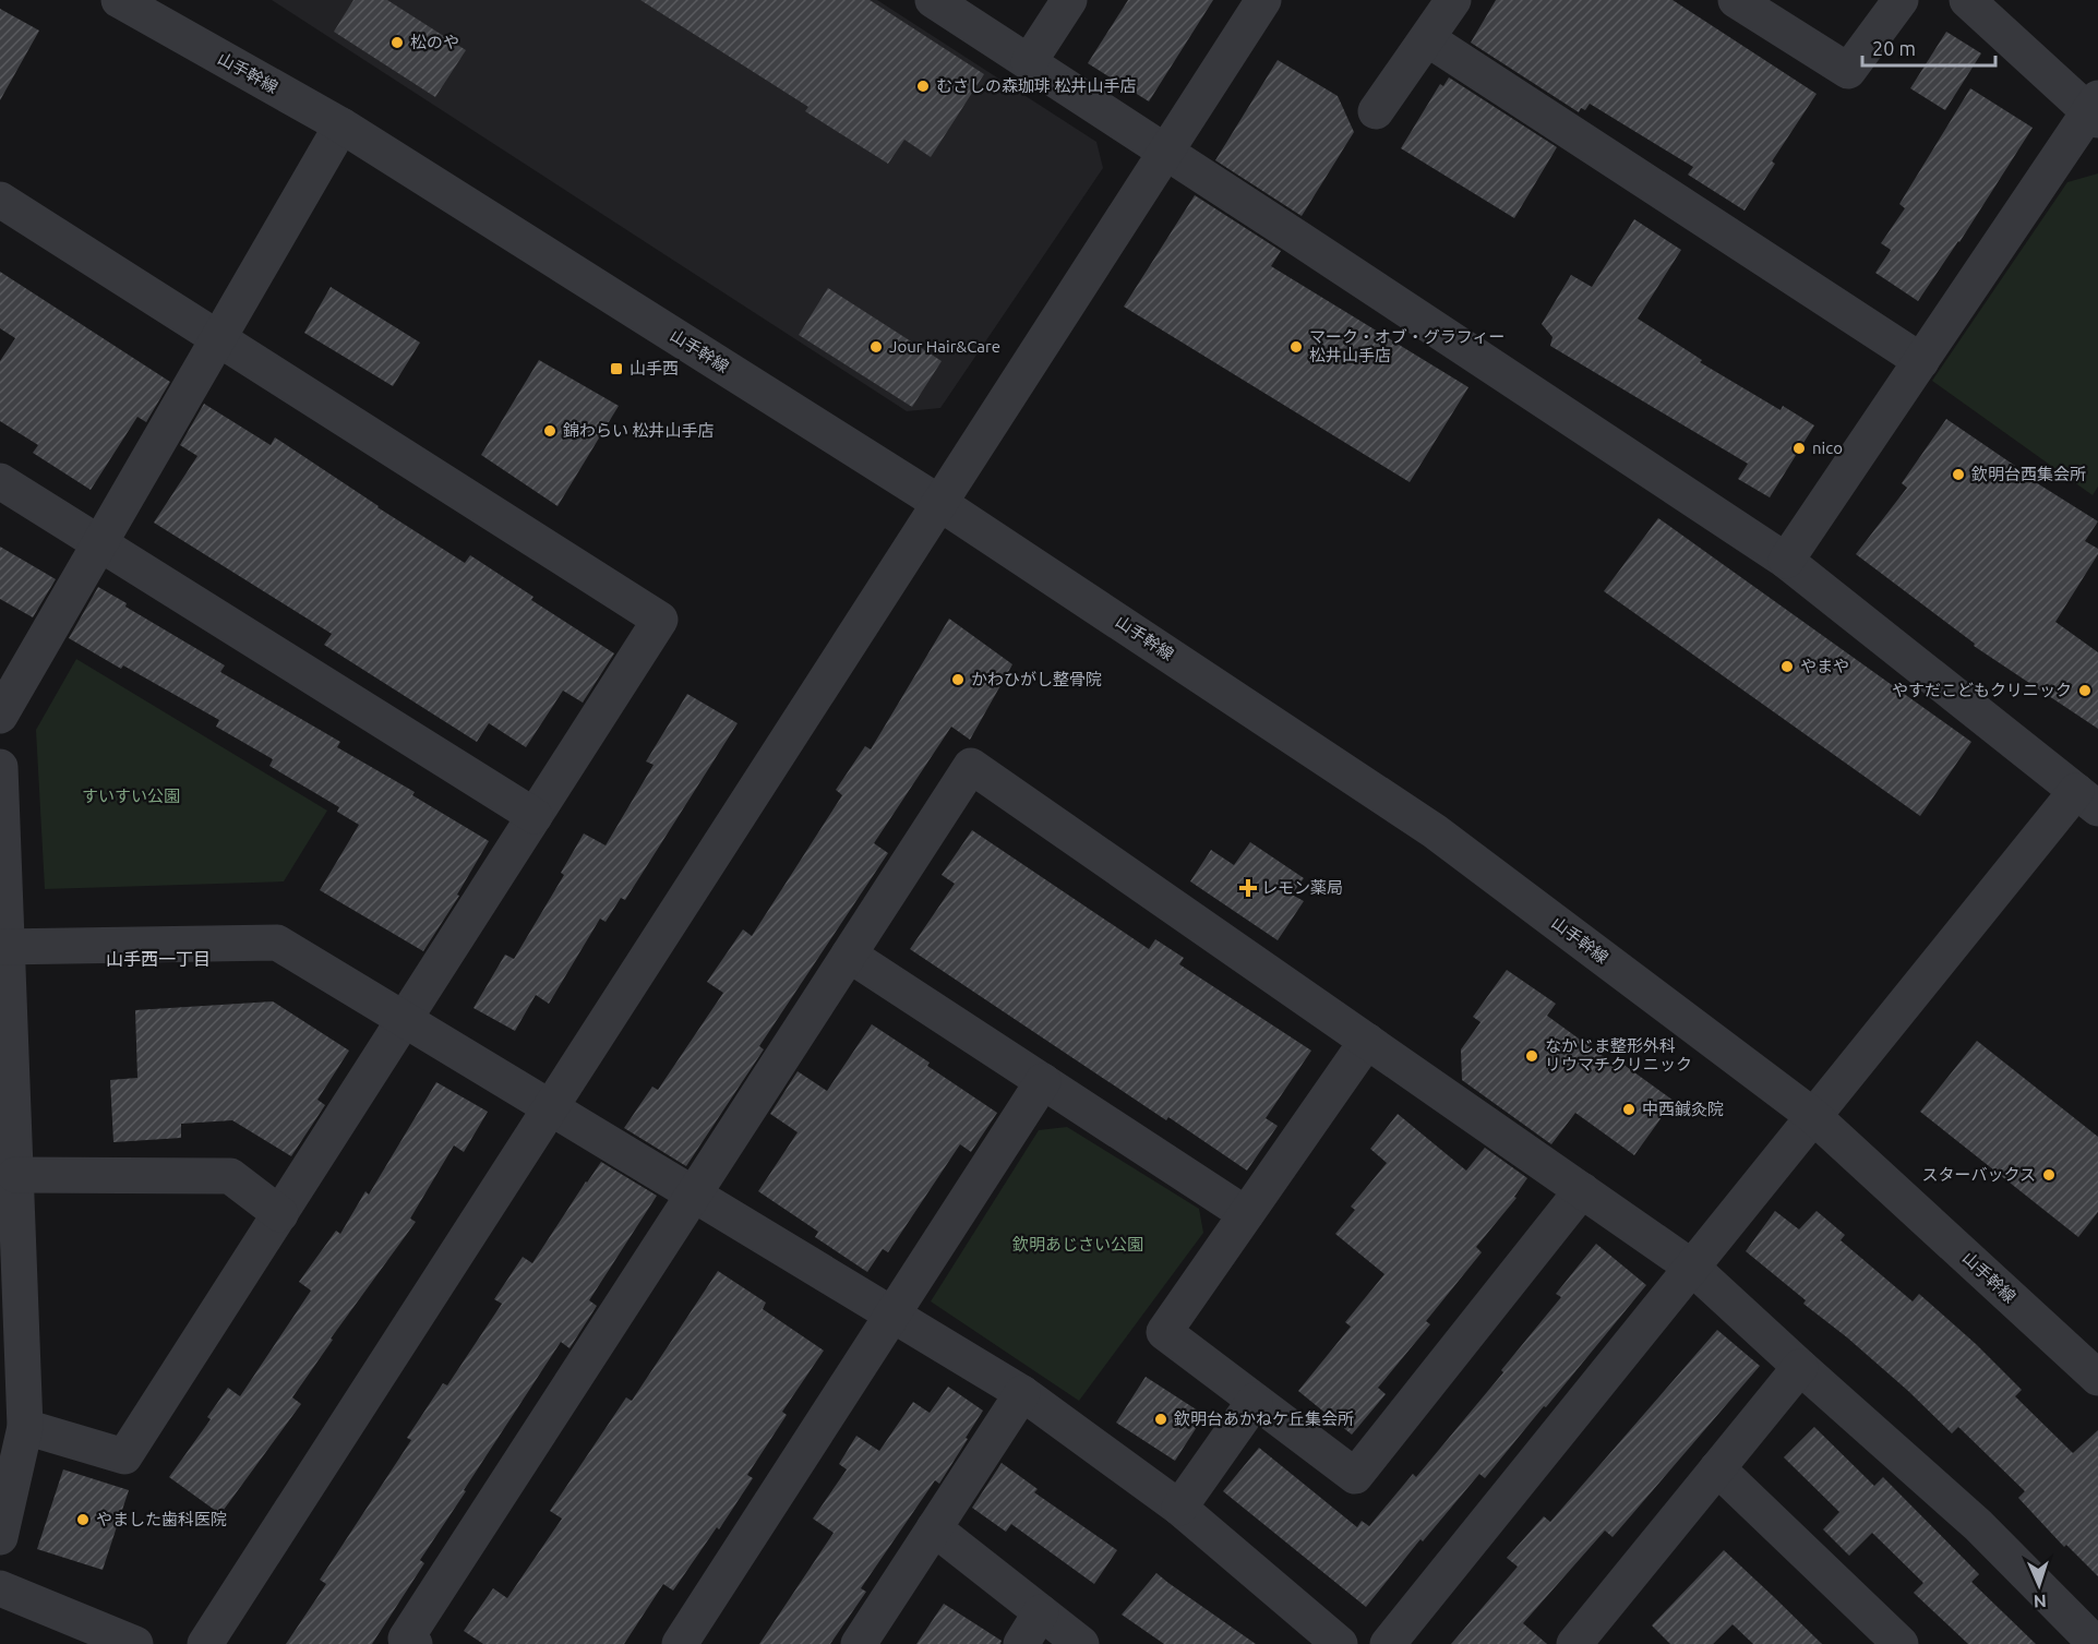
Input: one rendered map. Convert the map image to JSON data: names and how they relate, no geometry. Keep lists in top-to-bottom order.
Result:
{
  "streets": {
    "street": ["山手幹線"]
  },
  "districts": ["山手西一丁目"],
  "parks": ["すいすい公園", "欽明あじさい公園"],
  "places": {
    "other": [
      "松のや",
      "むさしの森珈琲 松井山手店",
      "Jour Hair&Care",
      "マーク・オブ・グラフィー 松井山手店",
      "錦わらい 松井山手店",
      "nico",
      "欽明台西集会所",
      "やまや",
      "かわひがし整骨院",
      "やすだこどもクリニック",
      "なかじま整形外科 リウマチクリニック",
      "中西鍼灸院",
      "スターバックス",
      "欽明台あかねケ丘集会所",
      "やました歯科医院"
    ],
    "transit": ["山手西"],
    "health": ["レモン薬局"]
  },
  "scale_bar": "20 m",
  "north": "bottom"
}
